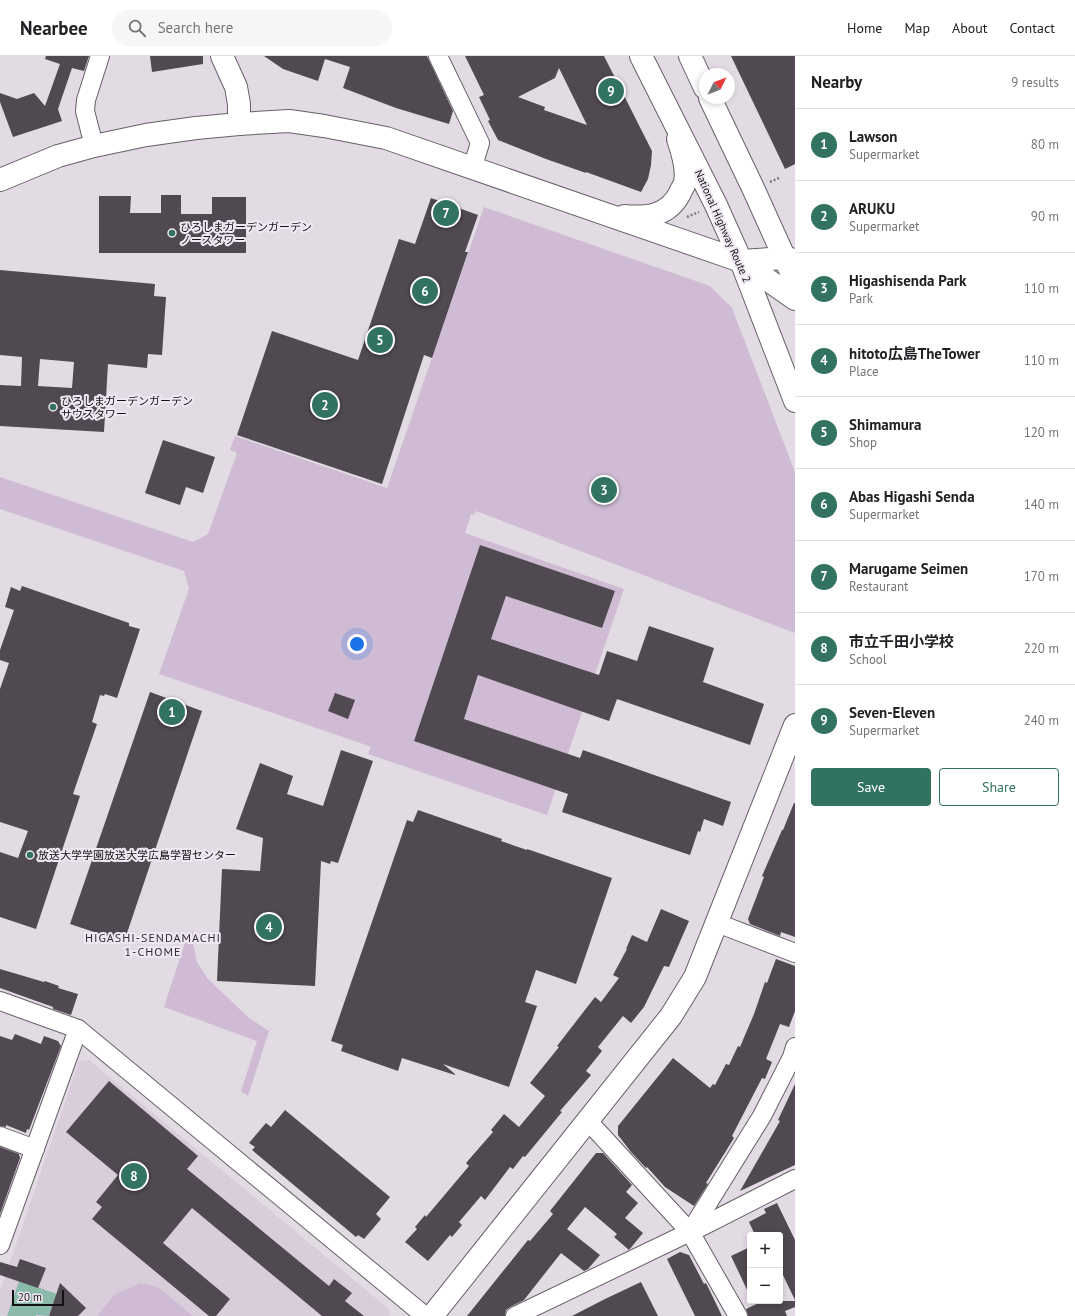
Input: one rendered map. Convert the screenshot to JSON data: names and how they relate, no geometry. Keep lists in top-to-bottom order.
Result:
{
  "streets": {
    "main road": ["National Highway Route 2"]
  },
  "districts": ["HIGASHI-SENDAMACHI 1-CHOME"],
  "places": ["ひろしまガーデンガーデン ノースタワー", "ひろしまガーデンガーデン サウスタワー", "放送大学学園放送大学広島学習センター"],
  "scale_bar": "20 m",
  "north": "top right",
  "page": {
    "header": "Nearbee",
    "search": "Search here",
    "nav": [
      "Home",
      "Map",
      "About",
      "Contact"
    ],
    "heading": ["Nearby", "9 results"],
    "pins": [
      "9",
      "7",
      "6",
      "5",
      "2",
      "3",
      "1",
      "4",
      "8"
    ],
    "list": [
      {
        "mark": "1",
        "name": "Lawson",
        "note": "Supermarket",
        "value": "80 m"
      },
      {
        "mark": "2",
        "name": "ARUKU",
        "note": "Supermarket",
        "value": "90 m"
      },
      {
        "mark": "3",
        "name": "Higashisenda Park",
        "note": "Park",
        "value": "110 m"
      },
      {
        "mark": "4",
        "name": "hitoto広島TheTower",
        "note": "Place",
        "value": "110 m"
      },
      {
        "mark": "5",
        "name": "Shimamura",
        "note": "Shop",
        "value": "120 m"
      },
      {
        "mark": "6",
        "name": "Abas Higashi Senda",
        "note": "Supermarket",
        "value": "140 m"
      },
      {
        "mark": "7",
        "name": "Marugame Seimen",
        "note": "Restaurant",
        "value": "170 m"
      },
      {
        "mark": "8",
        "name": "市立千田小学校",
        "note": "School",
        "value": "220 m"
      },
      {
        "mark": "9",
        "name": "Seven-Eleven",
        "note": "Supermarket",
        "value": "240 m"
      }
    ],
    "buttons": ["Save", "Share"],
    "map_buttons": ["+", "−"],
    "scale": "20 m"
  }
}
